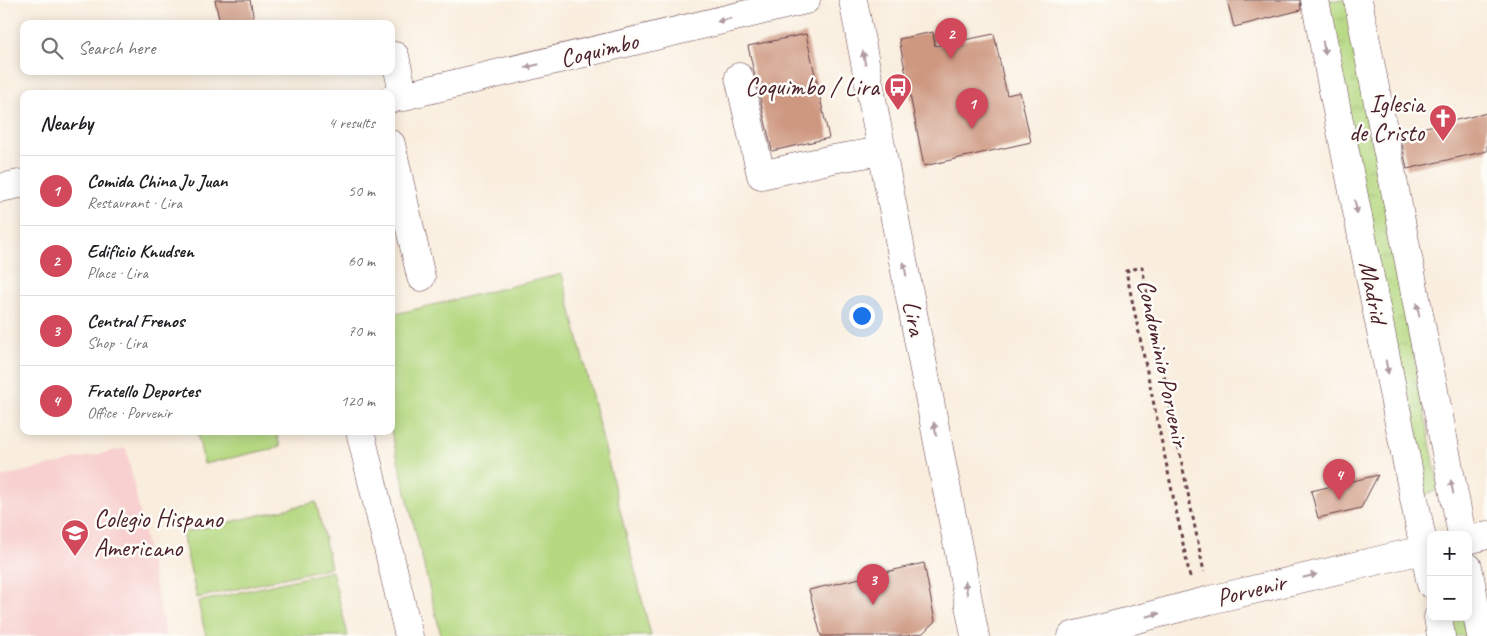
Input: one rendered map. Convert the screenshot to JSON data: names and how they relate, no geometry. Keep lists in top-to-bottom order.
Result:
{
  "streets": {
    "street": [
      "Coquimbo",
      "Madrid",
      "Lira",
      "Porvenir"
    ],
    "path": ["Condominio Porvenir"]
  },
  "crossings": [
    ["Madrid", "Porvenir"]
  ],
  "one_way": ["Coquimbo", "Lira", "Porvenir"],
  "places": {
    "bus stop": ["Coquimbo / Lira"],
    "church": ["Iglesia de Cristo"],
    "school or university": ["Colegio Hispano Americano"]
  },
  "page": {
    "pins": [
      "2",
      "1",
      "4",
      "3"
    ],
    "search": "Search here",
    "heading": ["Nearby", "4 results"],
    "list": [
      {
        "mark": "1",
        "name": "Comida China Ju Juan",
        "note": "Restaurant · Lira",
        "value": "50 m"
      },
      {
        "mark": "2",
        "name": "Edificio Knudsen",
        "note": "Place · Lira",
        "value": "60 m"
      },
      {
        "mark": "3",
        "name": "Central Frenos",
        "note": "Shop · Lira",
        "value": "70 m"
      },
      {
        "mark": "4",
        "name": "Fratello Deportes",
        "note": "Office · Porvenir",
        "value": "120 m"
      }
    ],
    "map_buttons": ["+", "−"]
  }
}
